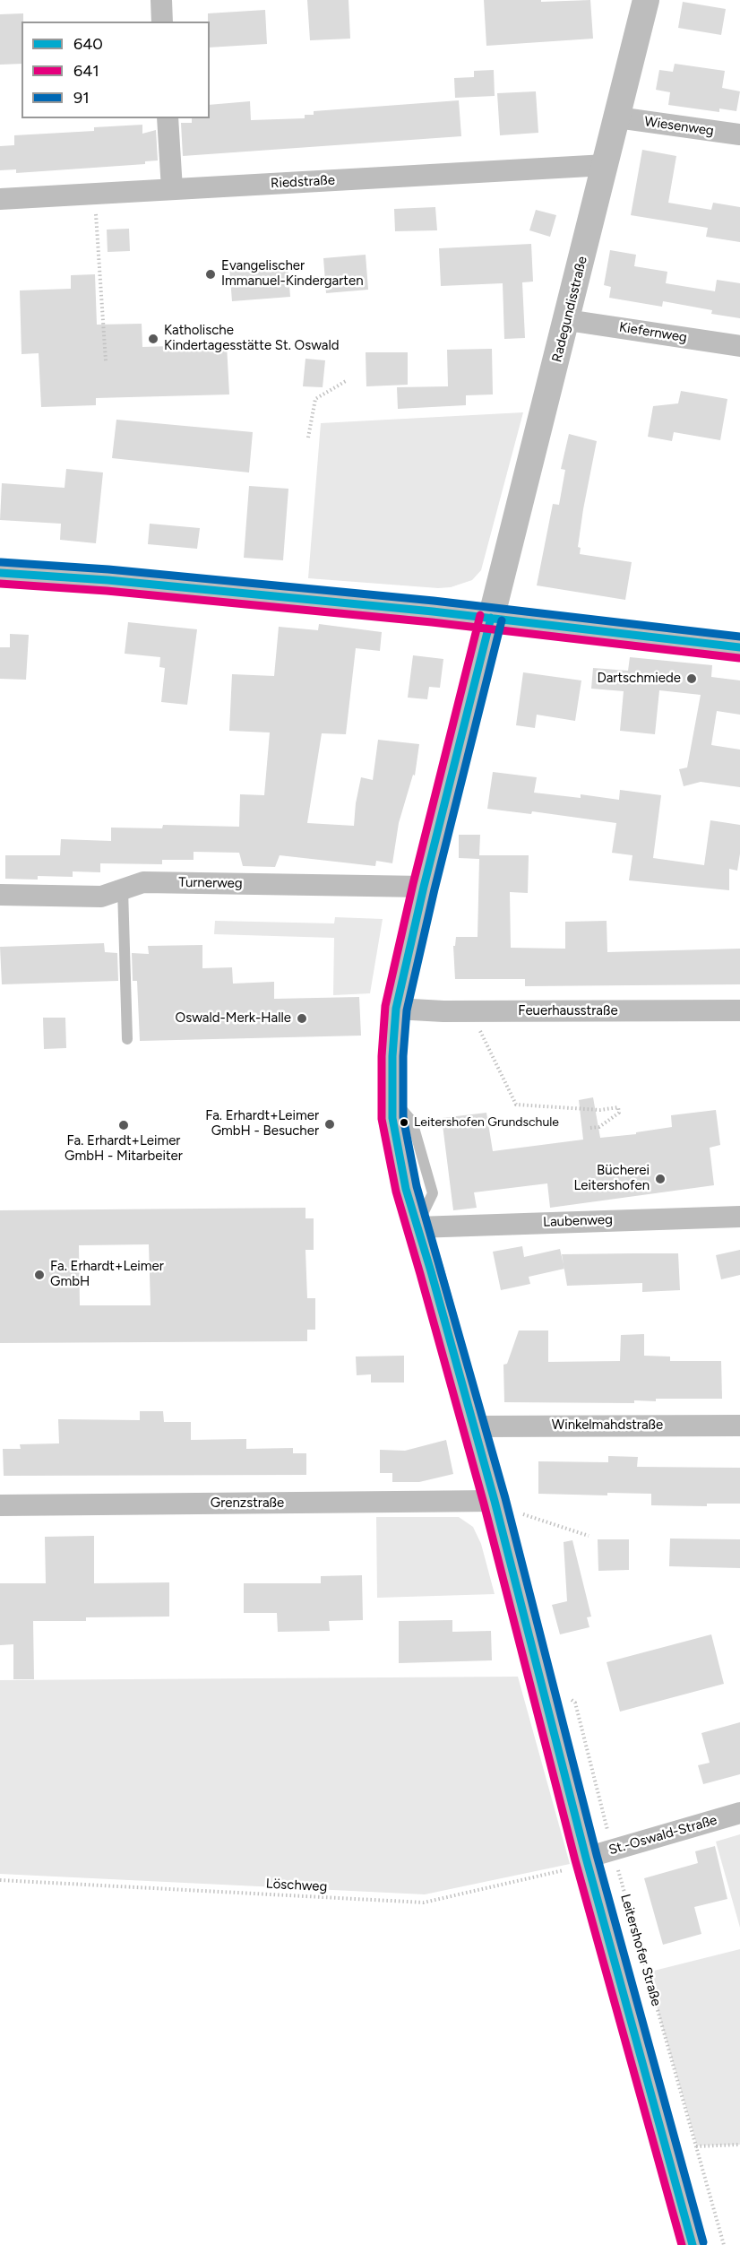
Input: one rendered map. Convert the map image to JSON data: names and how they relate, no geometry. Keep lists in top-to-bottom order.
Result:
{
  "streets": {
    "street": [
      "Wiesenweg",
      "Riedstraße",
      "Radegundisstraße",
      "Kiefernweg",
      "Turnerweg",
      "Feuerhausstraße",
      "Laubenweg",
      "Winkelmahdstraße",
      "Grenzstraße",
      "St.-Oswald-Straße",
      "Leitershofer Straße"
    ],
    "path": ["Löschweg"]
  },
  "crossings": [
    ["Wiesenweg", "Radegundisstraße"],
    ["Riedstraße", "Radegundisstraße"],
    ["Radegundisstraße", "Kiefernweg"],
    ["Radegundisstraße", "Turnerweg"],
    ["Radegundisstraße", "Feuerhausstraße"],
    ["Radegundisstraße", "Laubenweg"],
    ["Radegundisstraße", "Leitershofer Straße"],
    ["Laubenweg", "Leitershofer Straße"],
    ["Winkelmahdstraße", "Leitershofer Straße"],
    ["Grenzstraße", "Leitershofer Straße"],
    ["St.-Oswald-Straße", "Löschweg"],
    ["St.-Oswald-Straße", "Leitershofer Straße"],
    ["Löschweg", "Leitershofer Straße"]
  ],
  "places": [
    "Evangelischer Immanuel-Kindergarten",
    "Katholische Kindertagesstätte St. Oswald",
    "Dartschmiede",
    "Oswald-Merk-Halle",
    "Leitershofen Grundschule",
    "Fa. Erhardt+Leimer GmbH - Besucher",
    "Fa. Erhardt+Leimer GmbH - Mitarbeiter",
    "Bücherei Leitershofen",
    "Fa. Erhardt+Leimer GmbH"
  ],
  "lines": ["transit line 91", "transit line 640", "transit line 641"],
  "legend": ["640", "641", "91"]
}
